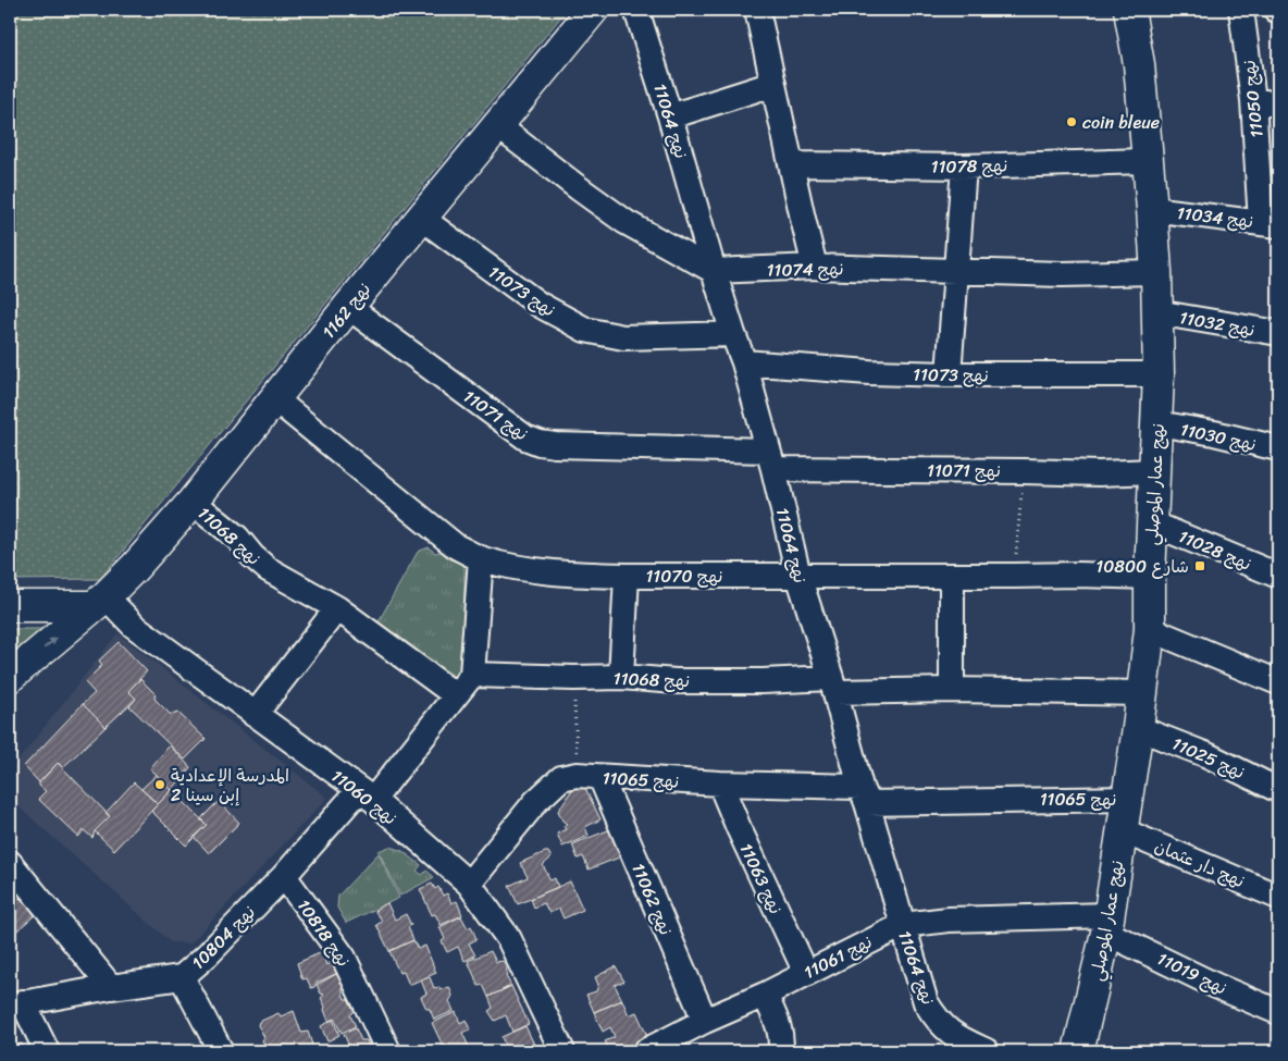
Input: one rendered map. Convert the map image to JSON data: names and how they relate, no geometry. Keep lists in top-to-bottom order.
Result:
{
  "streets": {
    "street": [
      "نهج 11050",
      "نهج 11064",
      "نهج 11078",
      "نهج 11034",
      "نهج 11074",
      "نهج 11073",
      "نهج 1162",
      "نهج 11032",
      "نهج 11071",
      "نهج 11030",
      "نهج عمار الموصلي",
      "نهج 11068",
      "نهج 11028",
      "نهج 11070",
      "نهج 11025",
      "نهج 11065",
      "نهج 11060",
      "نهج دار عثمان",
      "نهج 11063",
      "نهج 11062",
      "نهج 10818",
      "نهج 10804",
      "نهج 11061",
      "نهج 11019"
    ]
  },
  "crossings": [
    ["نهج 11050", "نهج 11034"],
    ["نهج 11064", "نهج 11074"],
    ["نهج 11064", "نهج 11073"],
    ["نهج 11064", "نهج 11071"],
    ["نهج 11064", "نهج 11068"],
    ["نهج 11064", "نهج 11070"],
    ["نهج 11064", "نهج 11065"],
    ["نهج 11064", "نهج 11061"],
    ["نهج 11078", "نهج عمار الموصلي"],
    ["نهج 11034", "نهج عمار الموصلي"],
    ["نهج 11074", "نهج عمار الموصلي"],
    ["نهج 11073", "نهج 1162"],
    ["نهج 11073", "نهج عمار الموصلي"],
    ["نهج 1162", "نهج 11071"],
    ["نهج 1162", "نهج 11068"],
    ["نهج 1162", "نهج 11070"],
    ["نهج 1162", "نهج 11060"],
    ["نهج 11032", "نهج عمار الموصلي"],
    ["نهج 11071", "نهج عمار الموصلي"],
    ["نهج 11030", "نهج عمار الموصلي"],
    ["نهج عمار الموصلي", "نهج 11068"],
    ["نهج عمار الموصلي", "نهج 11028"],
    ["نهج عمار الموصلي", "نهج 11070"],
    ["نهج عمار الموصلي", "نهج 11025"],
    ["نهج عمار الموصلي", "نهج 11065"],
    ["نهج عمار الموصلي", "نهج دار عثمان"],
    ["نهج عمار الموصلي", "نهج 11061"],
    ["نهج عمار الموصلي", "نهج 11019"],
    ["نهج 11065", "نهج 11060"],
    ["نهج 11065", "نهج 11063"],
    ["نهج 11065", "نهج 11062"],
    ["نهج 11060", "نهج 10804"],
    ["نهج 11063", "نهج 11061"],
    ["نهج 11062", "نهج 11061"],
    ["نهج 10818", "نهج 10804"],
    ["نهج 11061", "نهج 11019"]
  ],
  "places": {
    "other": ["coin bleue", "المدرسة الإعدادية إبن سينا 2"],
    "transit": ["10800 شارع"]
  }
}
